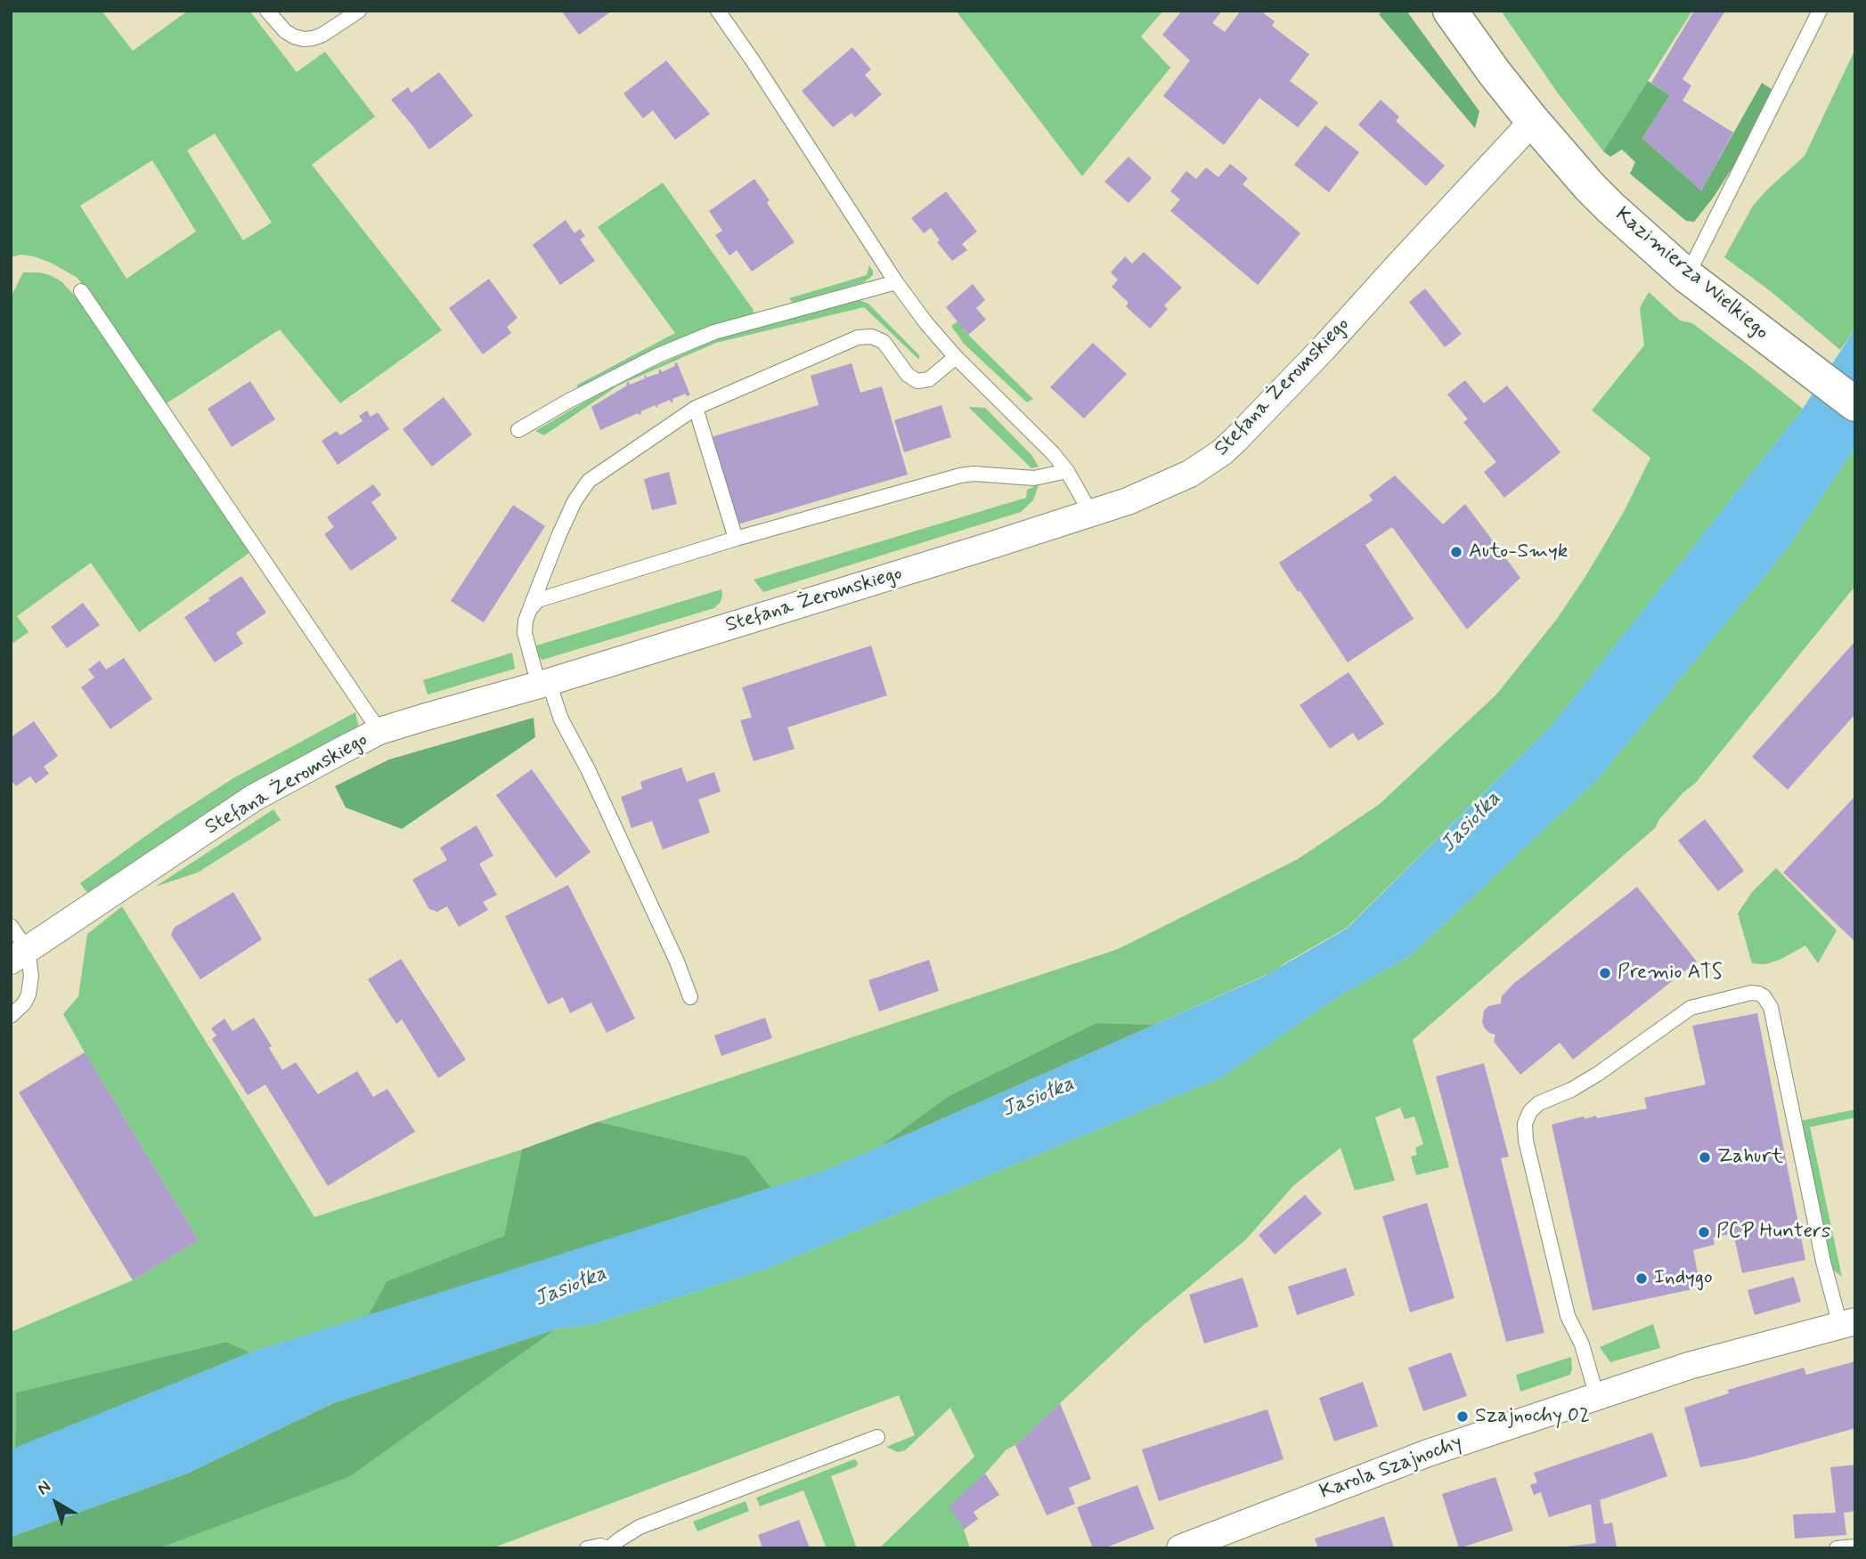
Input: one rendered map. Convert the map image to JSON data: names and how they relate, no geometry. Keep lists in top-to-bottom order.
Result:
{
  "streets": {
    "street": ["Kazimierza Wielkiego", "Stefana Żeromskiego", "Karola Szajnochy"]
  },
  "crossings": [
    ["Kazimierza Wielkiego", "Stefana Żeromskiego"]
  ],
  "water": ["Jasiołka"],
  "places": [
    "Auto-Smyk",
    "Premio ATS",
    "Zahurt",
    "PCP Hunters",
    "Indygo",
    "Szajnochy 02"
  ],
  "north": "top left"
}
